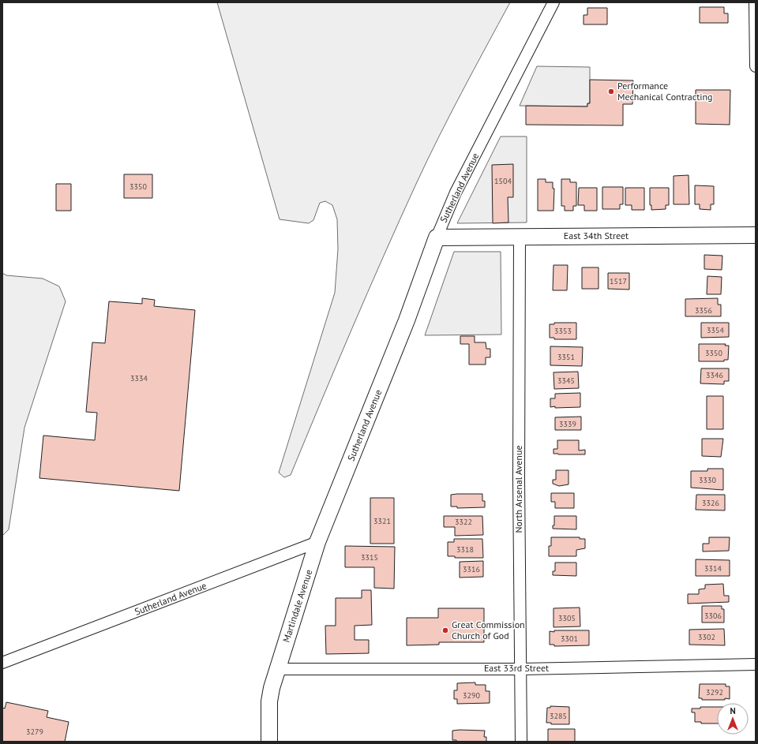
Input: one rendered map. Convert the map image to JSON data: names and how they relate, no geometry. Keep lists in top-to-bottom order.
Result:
{
  "streets": {
    "main road": ["Sutherland Avenue", "East 34th Street", "Martindale Avenue"],
    "street": ["North Arsenal Avenue", "East 33rd Street"]
  },
  "crossings": [
    ["Sutherland Avenue", "East 34th Street"],
    ["Sutherland Avenue", "Martindale Avenue"],
    ["East 34th Street", "North Arsenal Avenue"],
    ["North Arsenal Avenue", "East 33rd Street"],
    ["Martindale Avenue", "East 33rd Street"]
  ],
  "places": ["Performance Mechanical Contracting", "Great Commission Church of God"],
  "house_numbers": [
    "1504",
    "3350",
    "1517",
    "3356",
    "3354",
    "3353",
    "3350",
    "3351",
    "3346",
    "3334",
    "3345",
    "3339",
    "3330",
    "3326",
    "3321",
    "3322",
    "3318",
    "3315",
    "3314",
    "3316",
    "3306",
    "3305",
    "3302",
    "3301",
    "3292",
    "3290",
    "3285",
    "3279"
  ],
  "north": "top"
}
